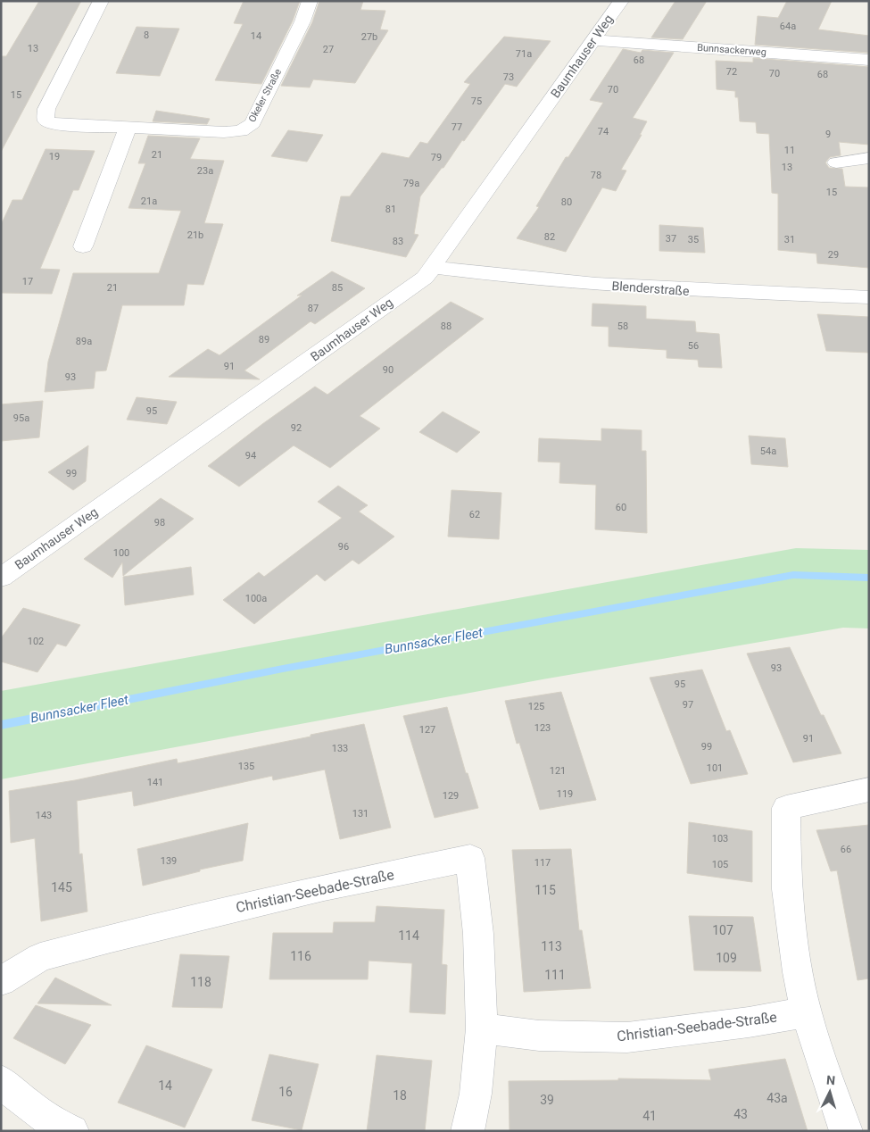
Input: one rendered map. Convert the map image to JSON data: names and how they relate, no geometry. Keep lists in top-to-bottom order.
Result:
{
  "streets": {
    "street": [
      "Bunnsackerweg",
      "Baumhauser Weg",
      "Okeler Straße",
      "Blenderstraße",
      "Christian-Seebade-Straße"
    ]
  },
  "crossings": [
    ["Bunnsackerweg", "Baumhauser Weg"],
    ["Baumhauser Weg", "Blenderstraße"]
  ],
  "water": ["Bunnsacker Fleet"],
  "house_numbers": [
    "64a",
    "8",
    "14",
    "27b",
    "13",
    "27",
    "71a",
    "68",
    "72",
    "70",
    "68",
    "73",
    "70",
    "15",
    "75",
    "77",
    "74",
    "9",
    "11",
    "21",
    "19",
    "79",
    "13",
    "23a",
    "78",
    "79a",
    "15",
    "21a",
    "80",
    "81",
    "21b",
    "82",
    "37",
    "35",
    "31",
    "83",
    "29",
    "17",
    "21",
    "85",
    "87",
    "88",
    "58",
    "89",
    "89a",
    "56",
    "91",
    "90",
    "93",
    "95",
    "95a",
    "92",
    "54a",
    "94",
    "99",
    "60",
    "62",
    "98",
    "96",
    "100",
    "100a",
    "102",
    "93",
    "95",
    "97",
    "125",
    "123",
    "127",
    "91",
    "99",
    "133",
    "135",
    "101",
    "121",
    "141",
    "119",
    "129",
    "131",
    "143",
    "103",
    "66",
    "139",
    "117",
    "105",
    "145",
    "115",
    "107",
    "114",
    "113",
    "116",
    "109",
    "111",
    "118",
    "14",
    "16",
    "18",
    "43a",
    "39",
    "43",
    "41"
  ],
  "north": "top"
}
